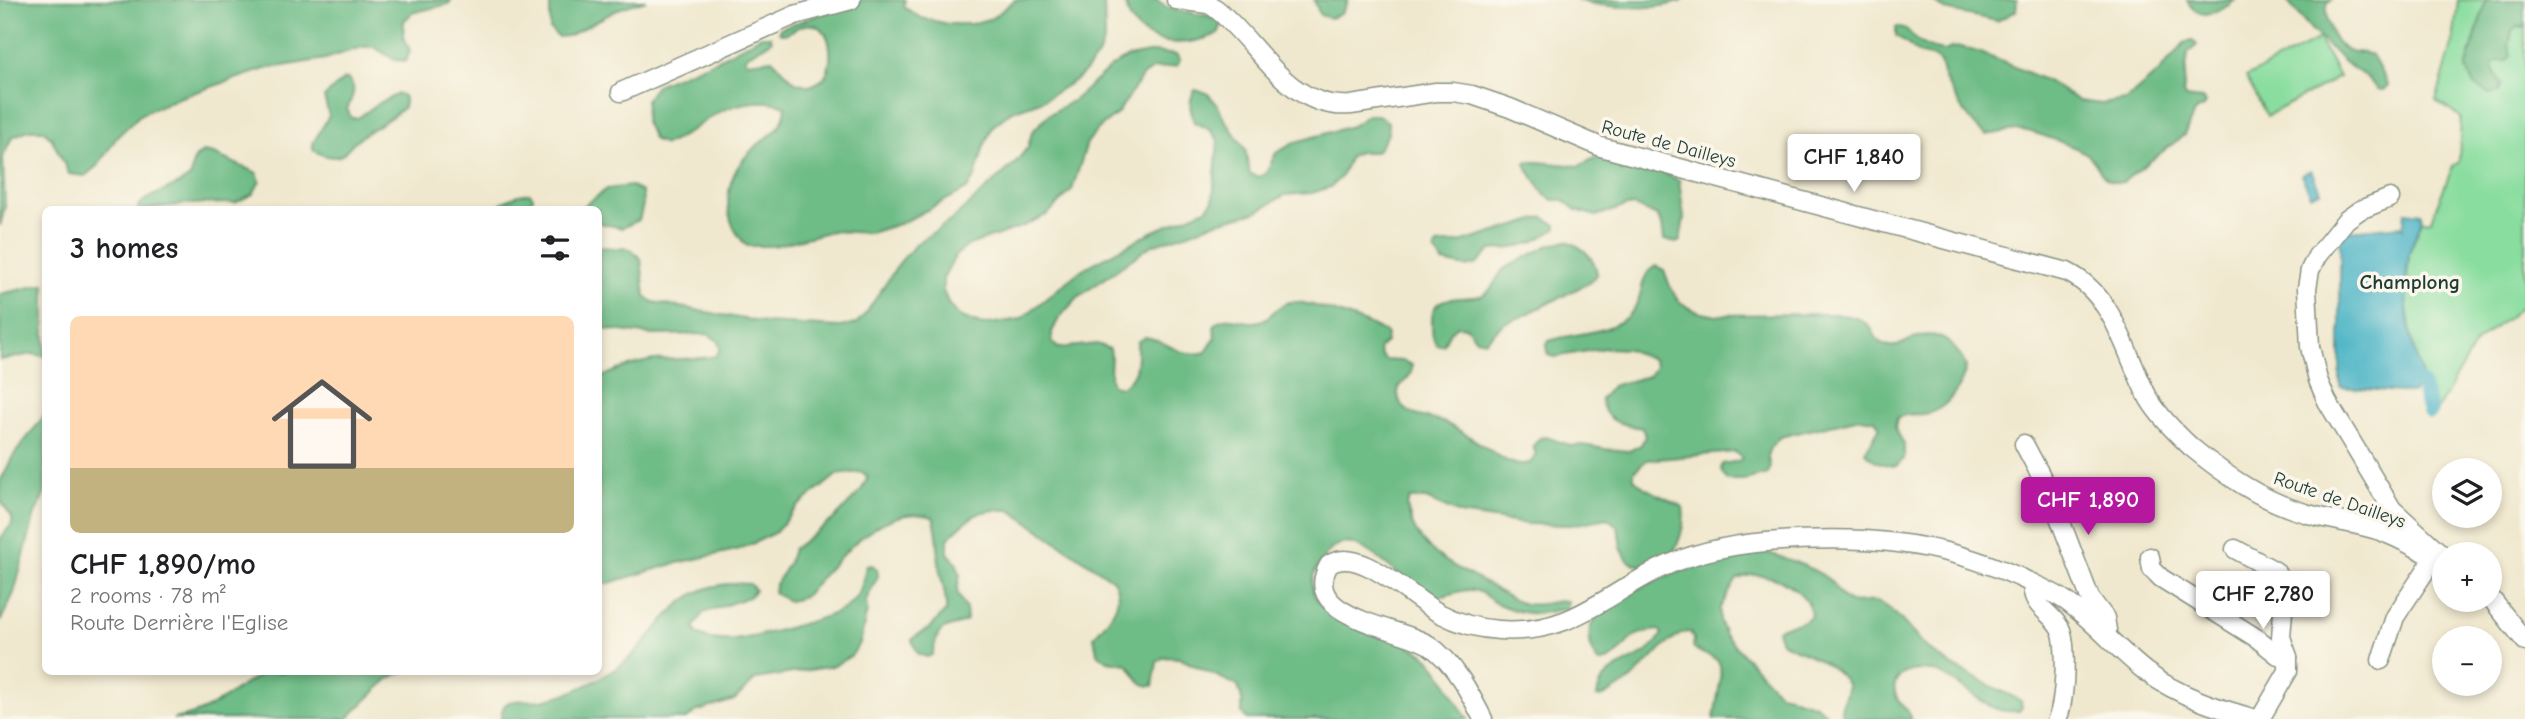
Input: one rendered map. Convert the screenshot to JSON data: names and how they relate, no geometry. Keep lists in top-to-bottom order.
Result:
{
  "streets": {
    "street": ["Route de Dailleys"]
  },
  "districts": ["Champlong"],
  "page": {
    "price": ["CHF 1,840", "CHF 1,890", "CHF 2,780"],
    "heading": "3 homes",
    "list": [
      {
        "name": "CHF 1,890/mo",
        "note": "2 rooms · 78 m² · Route Derrière l'Eglise"
      }
    ],
    "map_buttons": ["+", "−"]
  }
}
